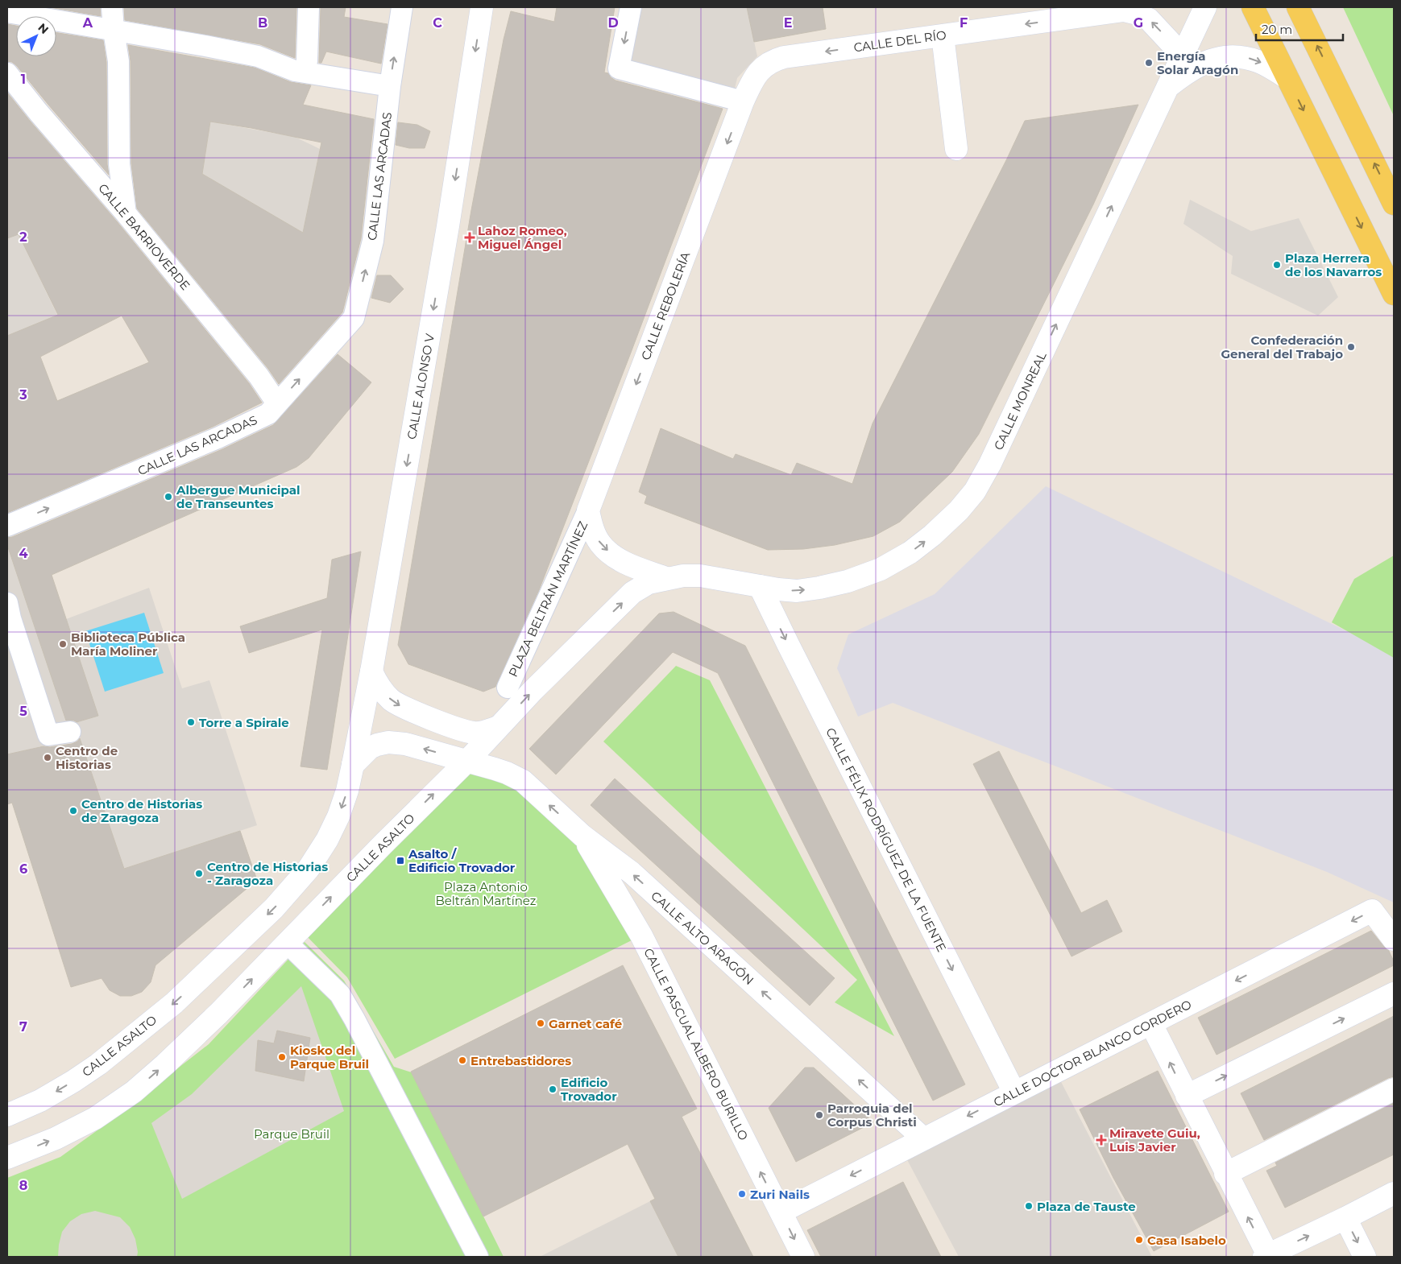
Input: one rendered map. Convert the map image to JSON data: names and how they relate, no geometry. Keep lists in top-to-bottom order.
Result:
{
  "streets": {
    "street": [
      "CALLE DEL RÍO",
      "CALLE LAS ARCADAS",
      "CALLE BARRIOVERDE",
      "CALLE REBOLERÍA",
      "CALLE ALONSO V",
      "CALLE MONREAL",
      "PLAZA BELTRÁN MARTÍNEZ",
      "CALLE FÉLIX RODRÍGUEZ DE LA FUENTE",
      "CALLE ASALTO",
      "CALLE ALTO ARAGÓN",
      "CALLE PASCUAL ALBERO BURILLO",
      "CALLE DOCTOR BLANCO CORDERO"
    ]
  },
  "crossings": [
    ["CALLE DEL RÍO", "CALLE REBOLERÍA"],
    ["CALLE DEL RÍO", "CALLE MONREAL"],
    ["CALLE LAS ARCADAS", "CALLE BARRIOVERDE"],
    ["CALLE REBOLERÍA", "PLAZA BELTRÁN MARTÍNEZ"],
    ["CALLE ALONSO V", "CALLE ASALTO"],
    ["CALLE ALONSO V", "CALLE ALTO ARAGÓN"],
    ["CALLE MONREAL", "CALLE FÉLIX RODRÍGUEZ DE LA FUENTE"],
    ["CALLE MONREAL", "CALLE ASALTO"],
    ["CALLE FÉLIX RODRÍGUEZ DE LA FUENTE", "CALLE ASALTO"],
    ["CALLE FÉLIX RODRÍGUEZ DE LA FUENTE", "CALLE DOCTOR BLANCO CORDERO"],
    ["CALLE ASALTO", "CALLE ALTO ARAGÓN"],
    ["CALLE ALTO ARAGÓN", "CALLE PASCUAL ALBERO BURILLO"],
    ["CALLE ALTO ARAGÓN", "CALLE DOCTOR BLANCO CORDERO"],
    ["CALLE PASCUAL ALBERO BURILLO", "CALLE DOCTOR BLANCO CORDERO"]
  ],
  "one_way": [
    "CALLE DEL RÍO",
    "CALLE LAS ARCADAS",
    "CALLE REBOLERÍA",
    "CALLE ALONSO V",
    "CALLE MONREAL",
    "CALLE FÉLIX RODRÍGUEZ DE LA FUENTE",
    "CALLE ALTO ARAGÓN"
  ],
  "parks": ["Plaza Antonio Beltrán Martínez", "Parque Bruil"],
  "places": {
    "other": [
      "Energía Solar Aragón",
      "Plaza Herrera de los Navarros",
      "Confederación General del Trabajo",
      "Albergue Municipal de Transeuntes",
      "Biblioteca Pública María Moliner",
      "Torre a Spirale",
      "Centro de Historias",
      "Centro de Historias de Zaragoza",
      "Centro de Historias - Zaragoza",
      "Garnet café",
      "Kiosko del Parque Bruil",
      "Entrebastidores",
      "Edificio Trovador",
      "Parroquia del Corpus Christi",
      "Zuri Nails",
      "Plaza de Tauste",
      "Casa Isabelo"
    ],
    "health": ["Lahoz Romeo, Miguel Ángel", "Miravete Guiu, Luis Javier"],
    "transit": ["Asalto / Edificio Trovador"]
  },
  "scale_bar": "20 m",
  "north": "top right",
  "grid": {
    "columns": [
      "A",
      "B",
      "C",
      "D",
      "E",
      "F",
      "G"
    ],
    "rows": [
      "1",
      "2",
      "3",
      "4",
      "5",
      "6",
      "7",
      "8"
    ]
  }
}
